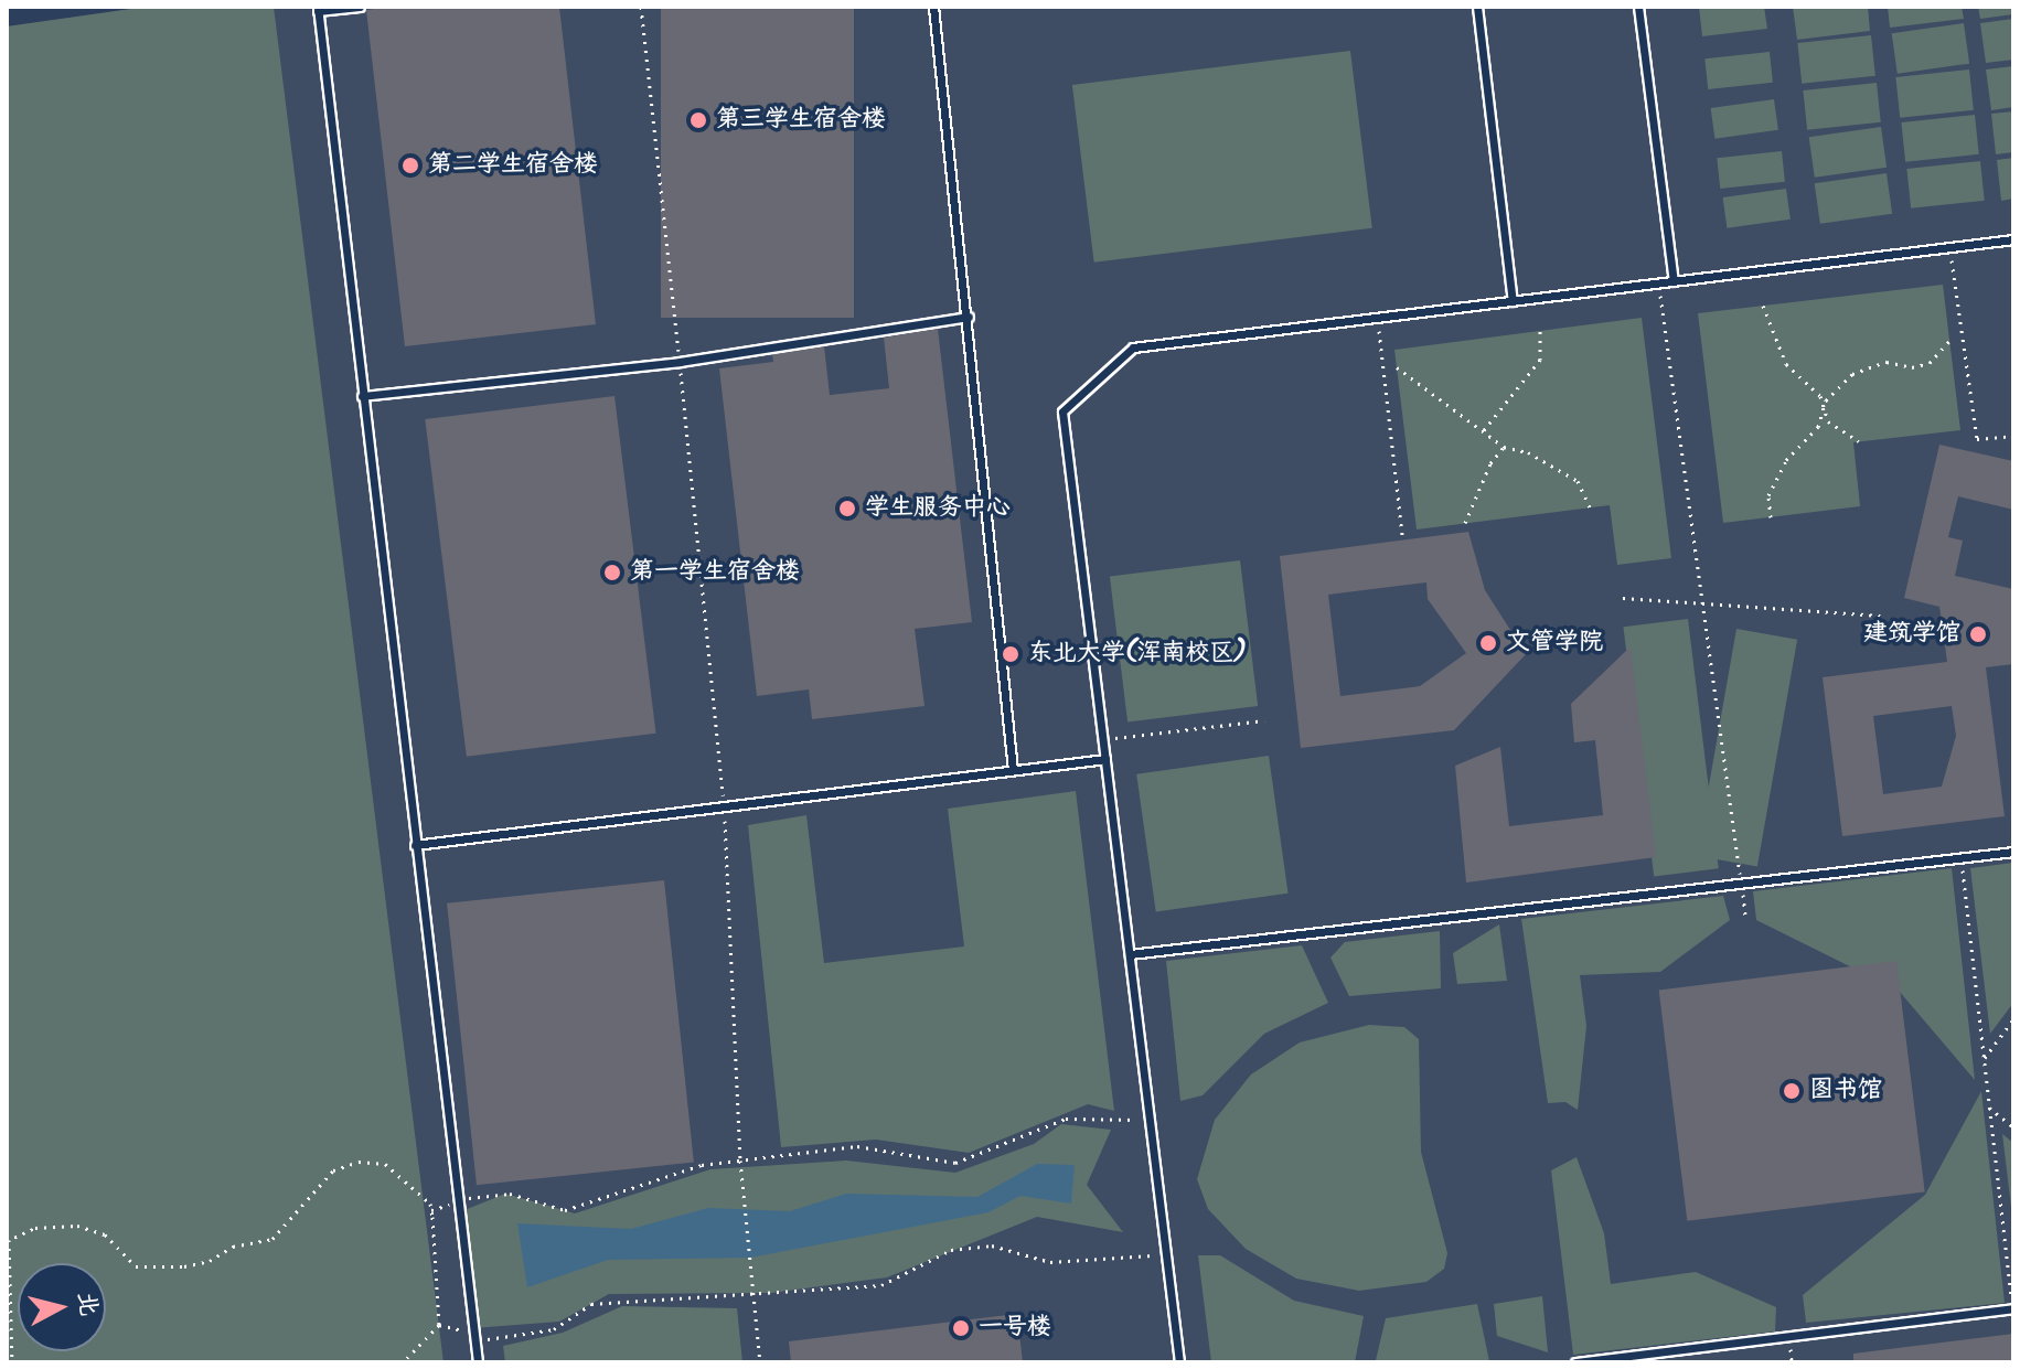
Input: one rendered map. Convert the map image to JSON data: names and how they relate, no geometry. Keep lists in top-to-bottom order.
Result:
{
  "places": [
    "第三学生宿舍楼",
    "第二学生宿舍楼",
    "学生服务中心",
    "第一学生宿舍楼",
    "建筑学馆",
    "文管学院",
    "东北大学(浑南校区)",
    "图书馆",
    "一号楼"
  ],
  "north": "right"
}
